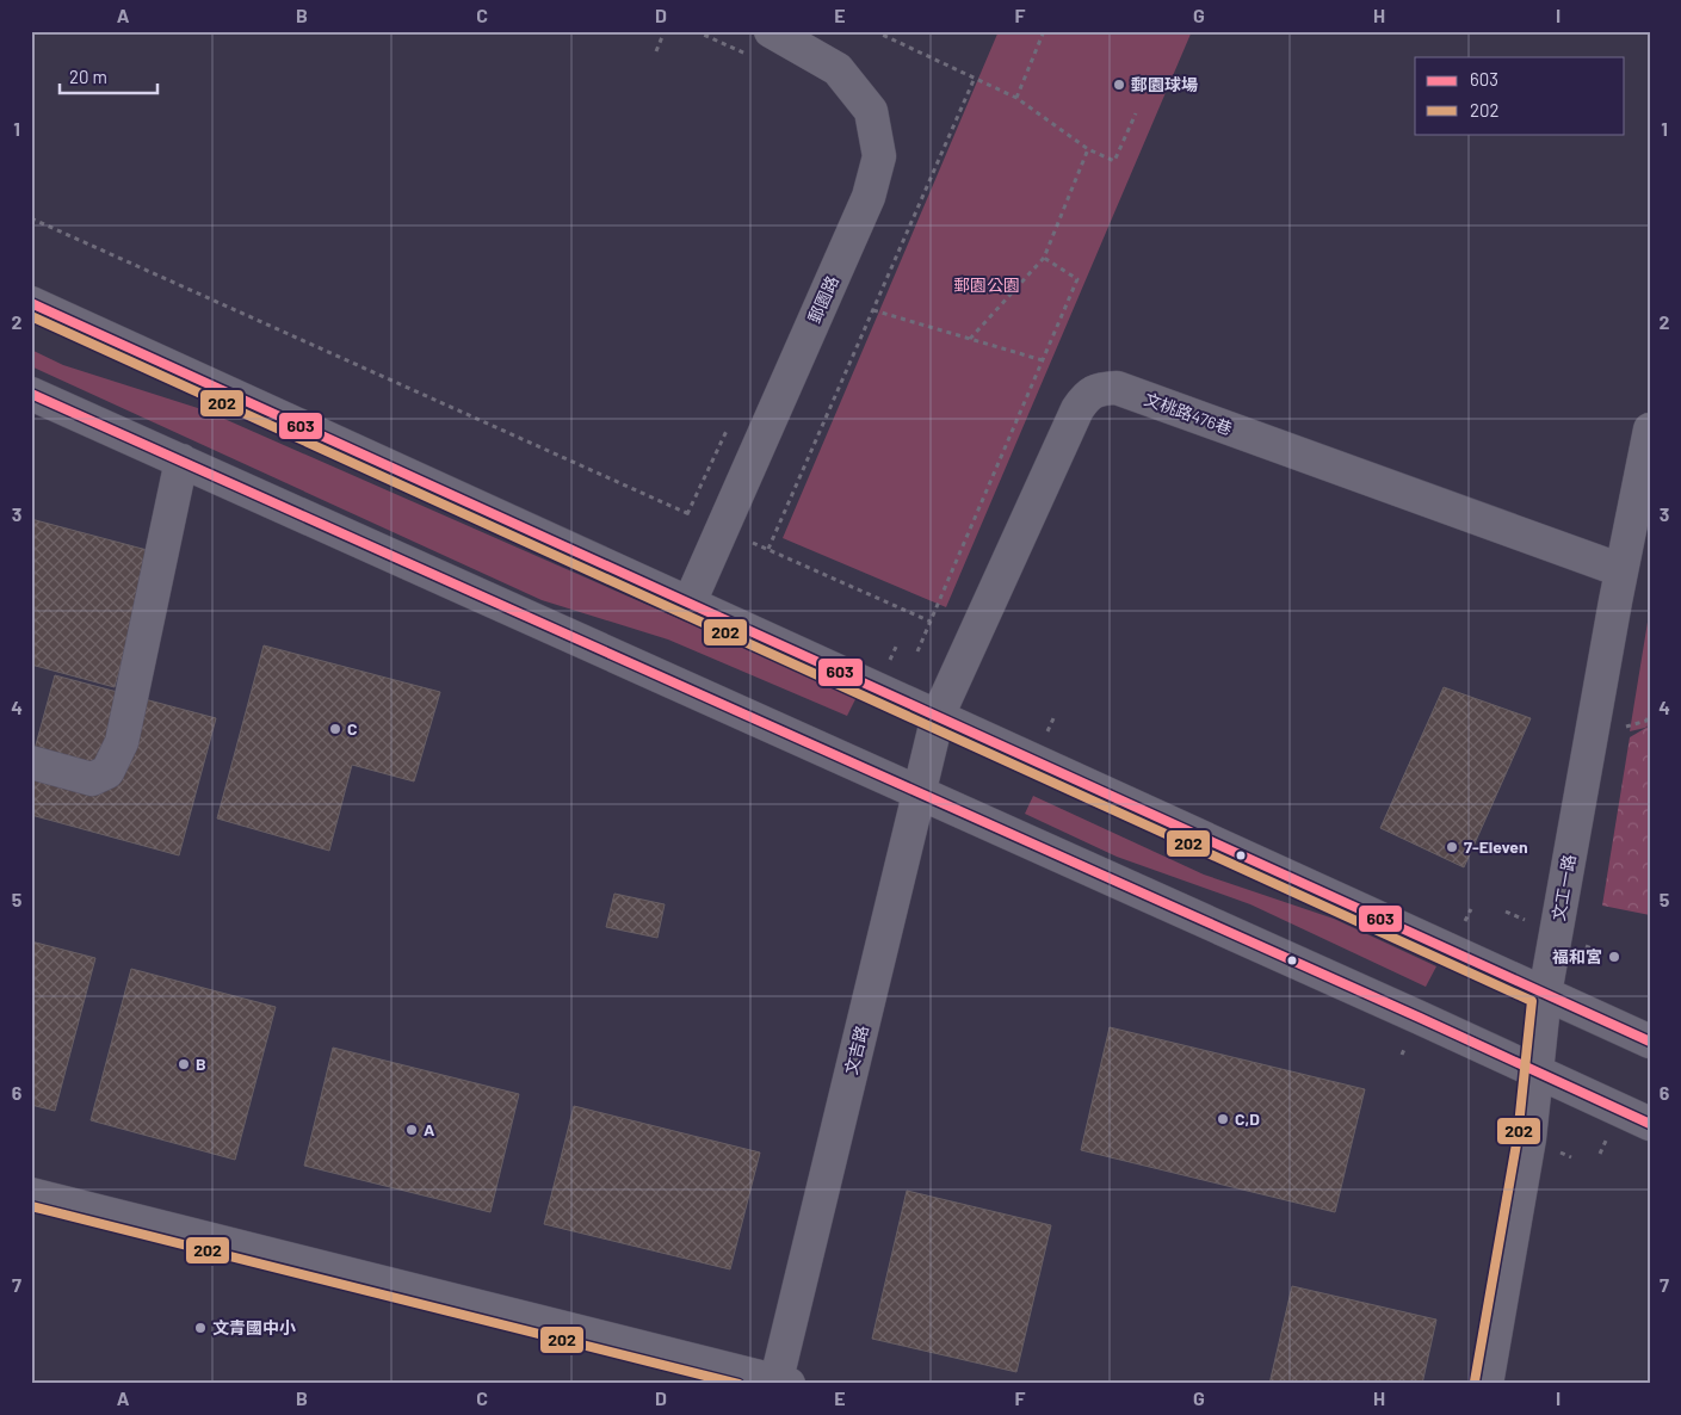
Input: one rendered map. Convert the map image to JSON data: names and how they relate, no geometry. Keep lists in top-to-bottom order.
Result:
{
  "streets": {
    "street": [
      "郵園路",
      "文桃路476巷",
      "文工一路",
      "文吉路"
    ]
  },
  "crossings": [
    ["文桃路476巷", "文工一路"],
    ["文桃路476巷", "文吉路"]
  ],
  "parks": ["郵園公園"],
  "places": [
    "郵園球場",
    "C",
    "7-Eleven",
    "福和宮",
    "B",
    "C,D",
    "A",
    "文青國中小"
  ],
  "lines": ["transit line 603", "transit line 202"],
  "legend": ["603", "202"],
  "scale_bar": "20 m",
  "grid": {
    "columns": [
      "A",
      "B",
      "C",
      "D",
      "E",
      "F",
      "G",
      "H",
      "I"
    ],
    "rows": [
      "1",
      "2",
      "3",
      "4",
      "5",
      "6",
      "7"
    ]
  }
}
